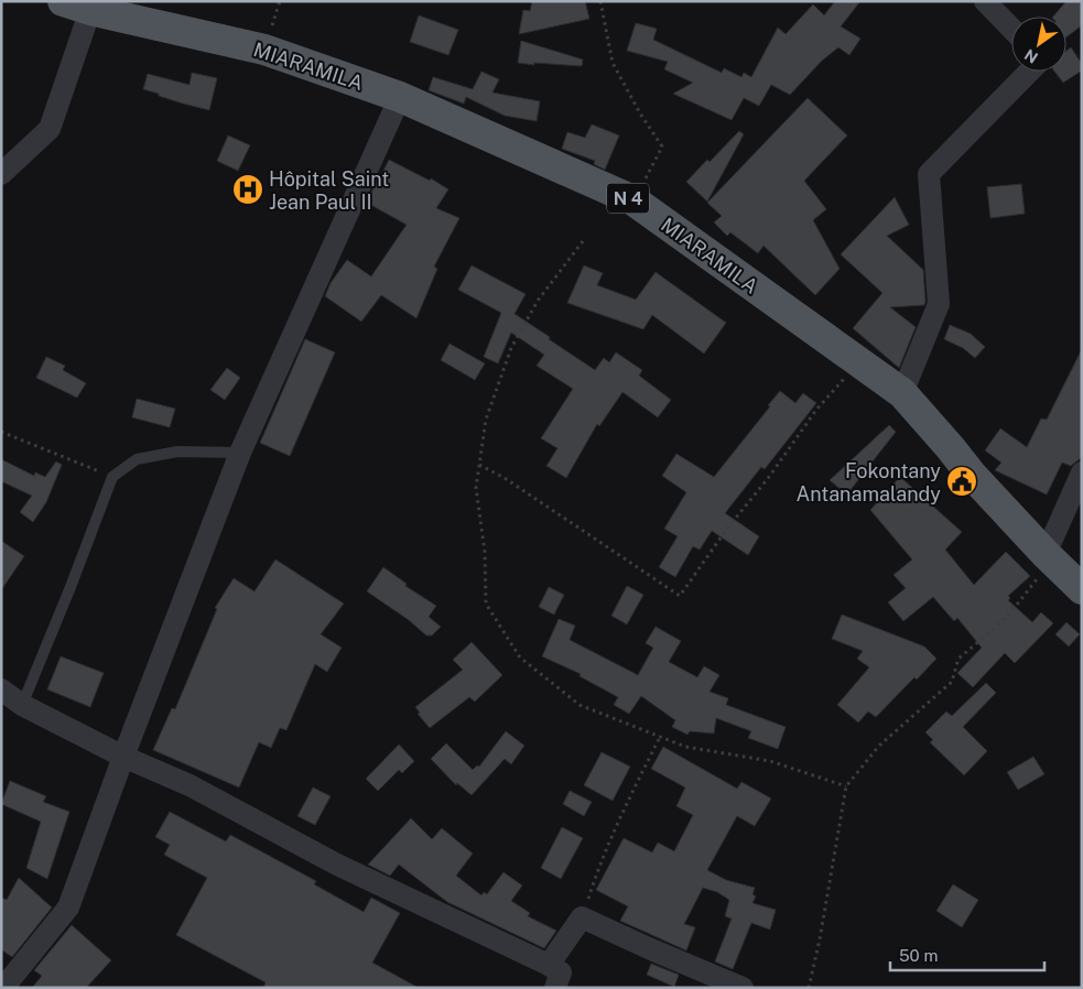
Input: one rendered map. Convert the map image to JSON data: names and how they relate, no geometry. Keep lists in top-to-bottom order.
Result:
{
  "streets": {
    "main road": ["MIARAMILA", "N 4"]
  },
  "places": {
    "hospital": ["Hôpital Saint Jean Paul II"],
    "public building": ["Fokontany Antanamalandy"]
  },
  "scale_bar": "50 m",
  "north": "bottom left"
}
